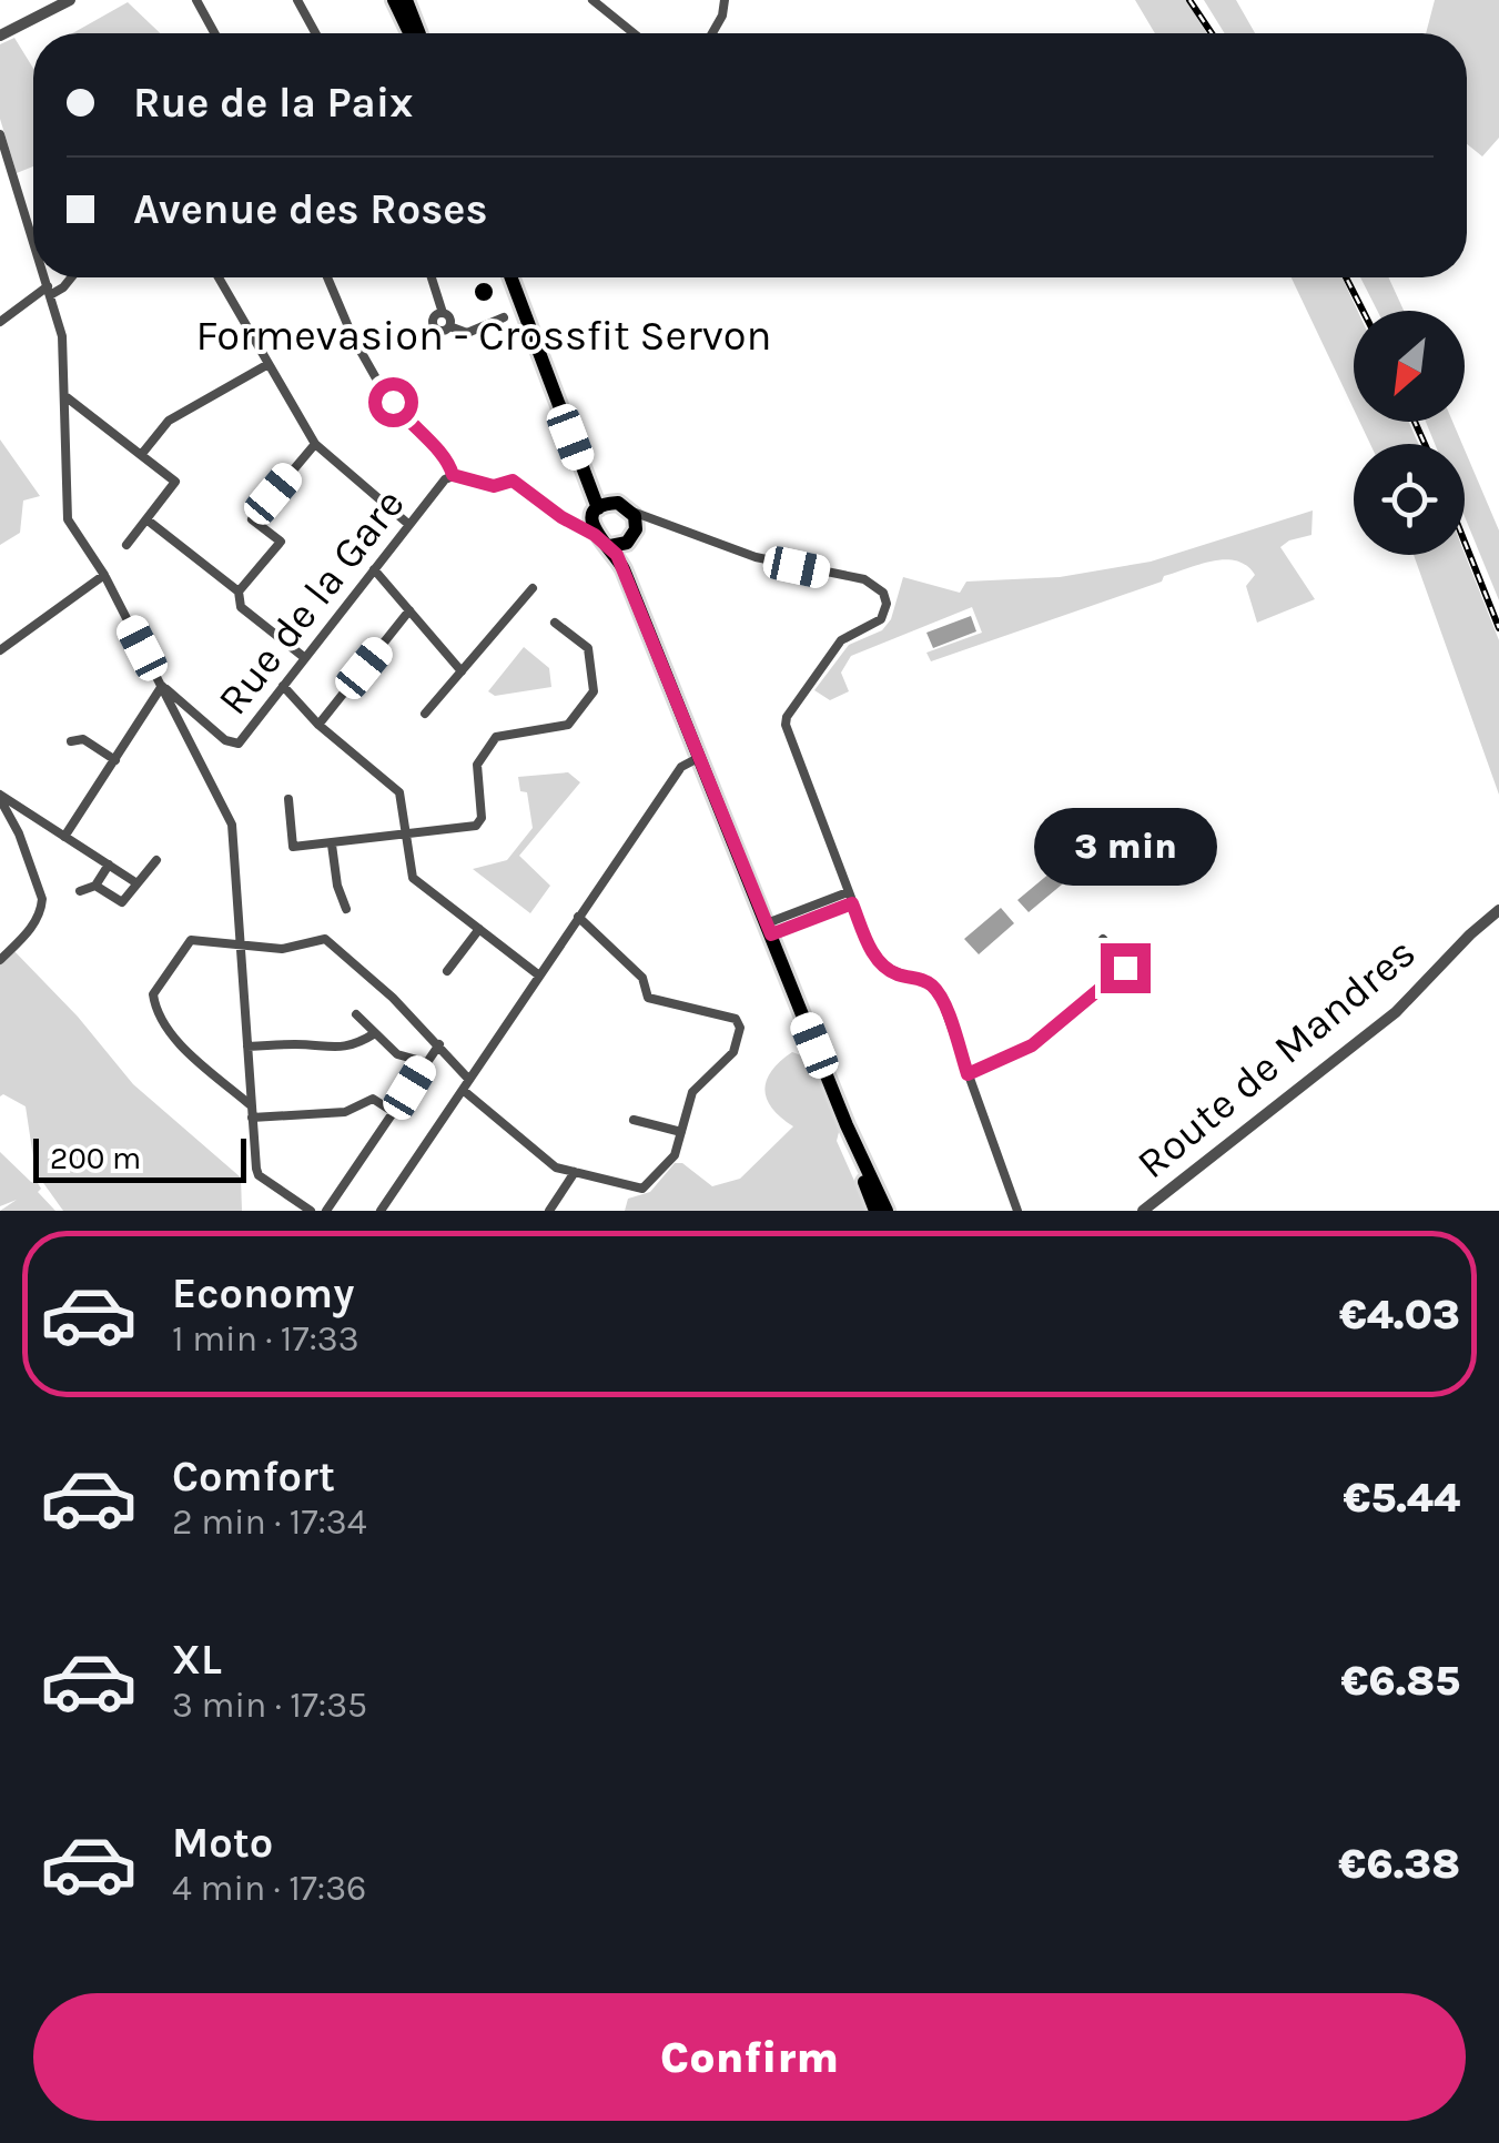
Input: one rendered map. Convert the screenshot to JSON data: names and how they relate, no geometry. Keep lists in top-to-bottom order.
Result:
{
  "streets": {
    "street": ["Rue de la Gare", "Route de Mandres"]
  },
  "places": ["Formevasion - Crossfit Servon"],
  "scale_bar": "200 m",
  "north": "bottom left",
  "page": {
    "banner": ["Rue de la Paix", "Avenue des Roses"],
    "bubble": "3 min",
    "scale": "200 m",
    "list": [
      {
        "name": "Economy",
        "note": "1 min · 17:33",
        "value": "€4.03"
      },
      {
        "name": "Comfort",
        "note": "2 min · 17:34",
        "value": "€5.44"
      },
      {
        "name": "XL",
        "note": "3 min · 17:35",
        "value": "€6.85"
      },
      {
        "name": "Moto",
        "note": "4 min · 17:36",
        "value": "€6.38"
      }
    ],
    "buttons": "Confirm"
  }
}
